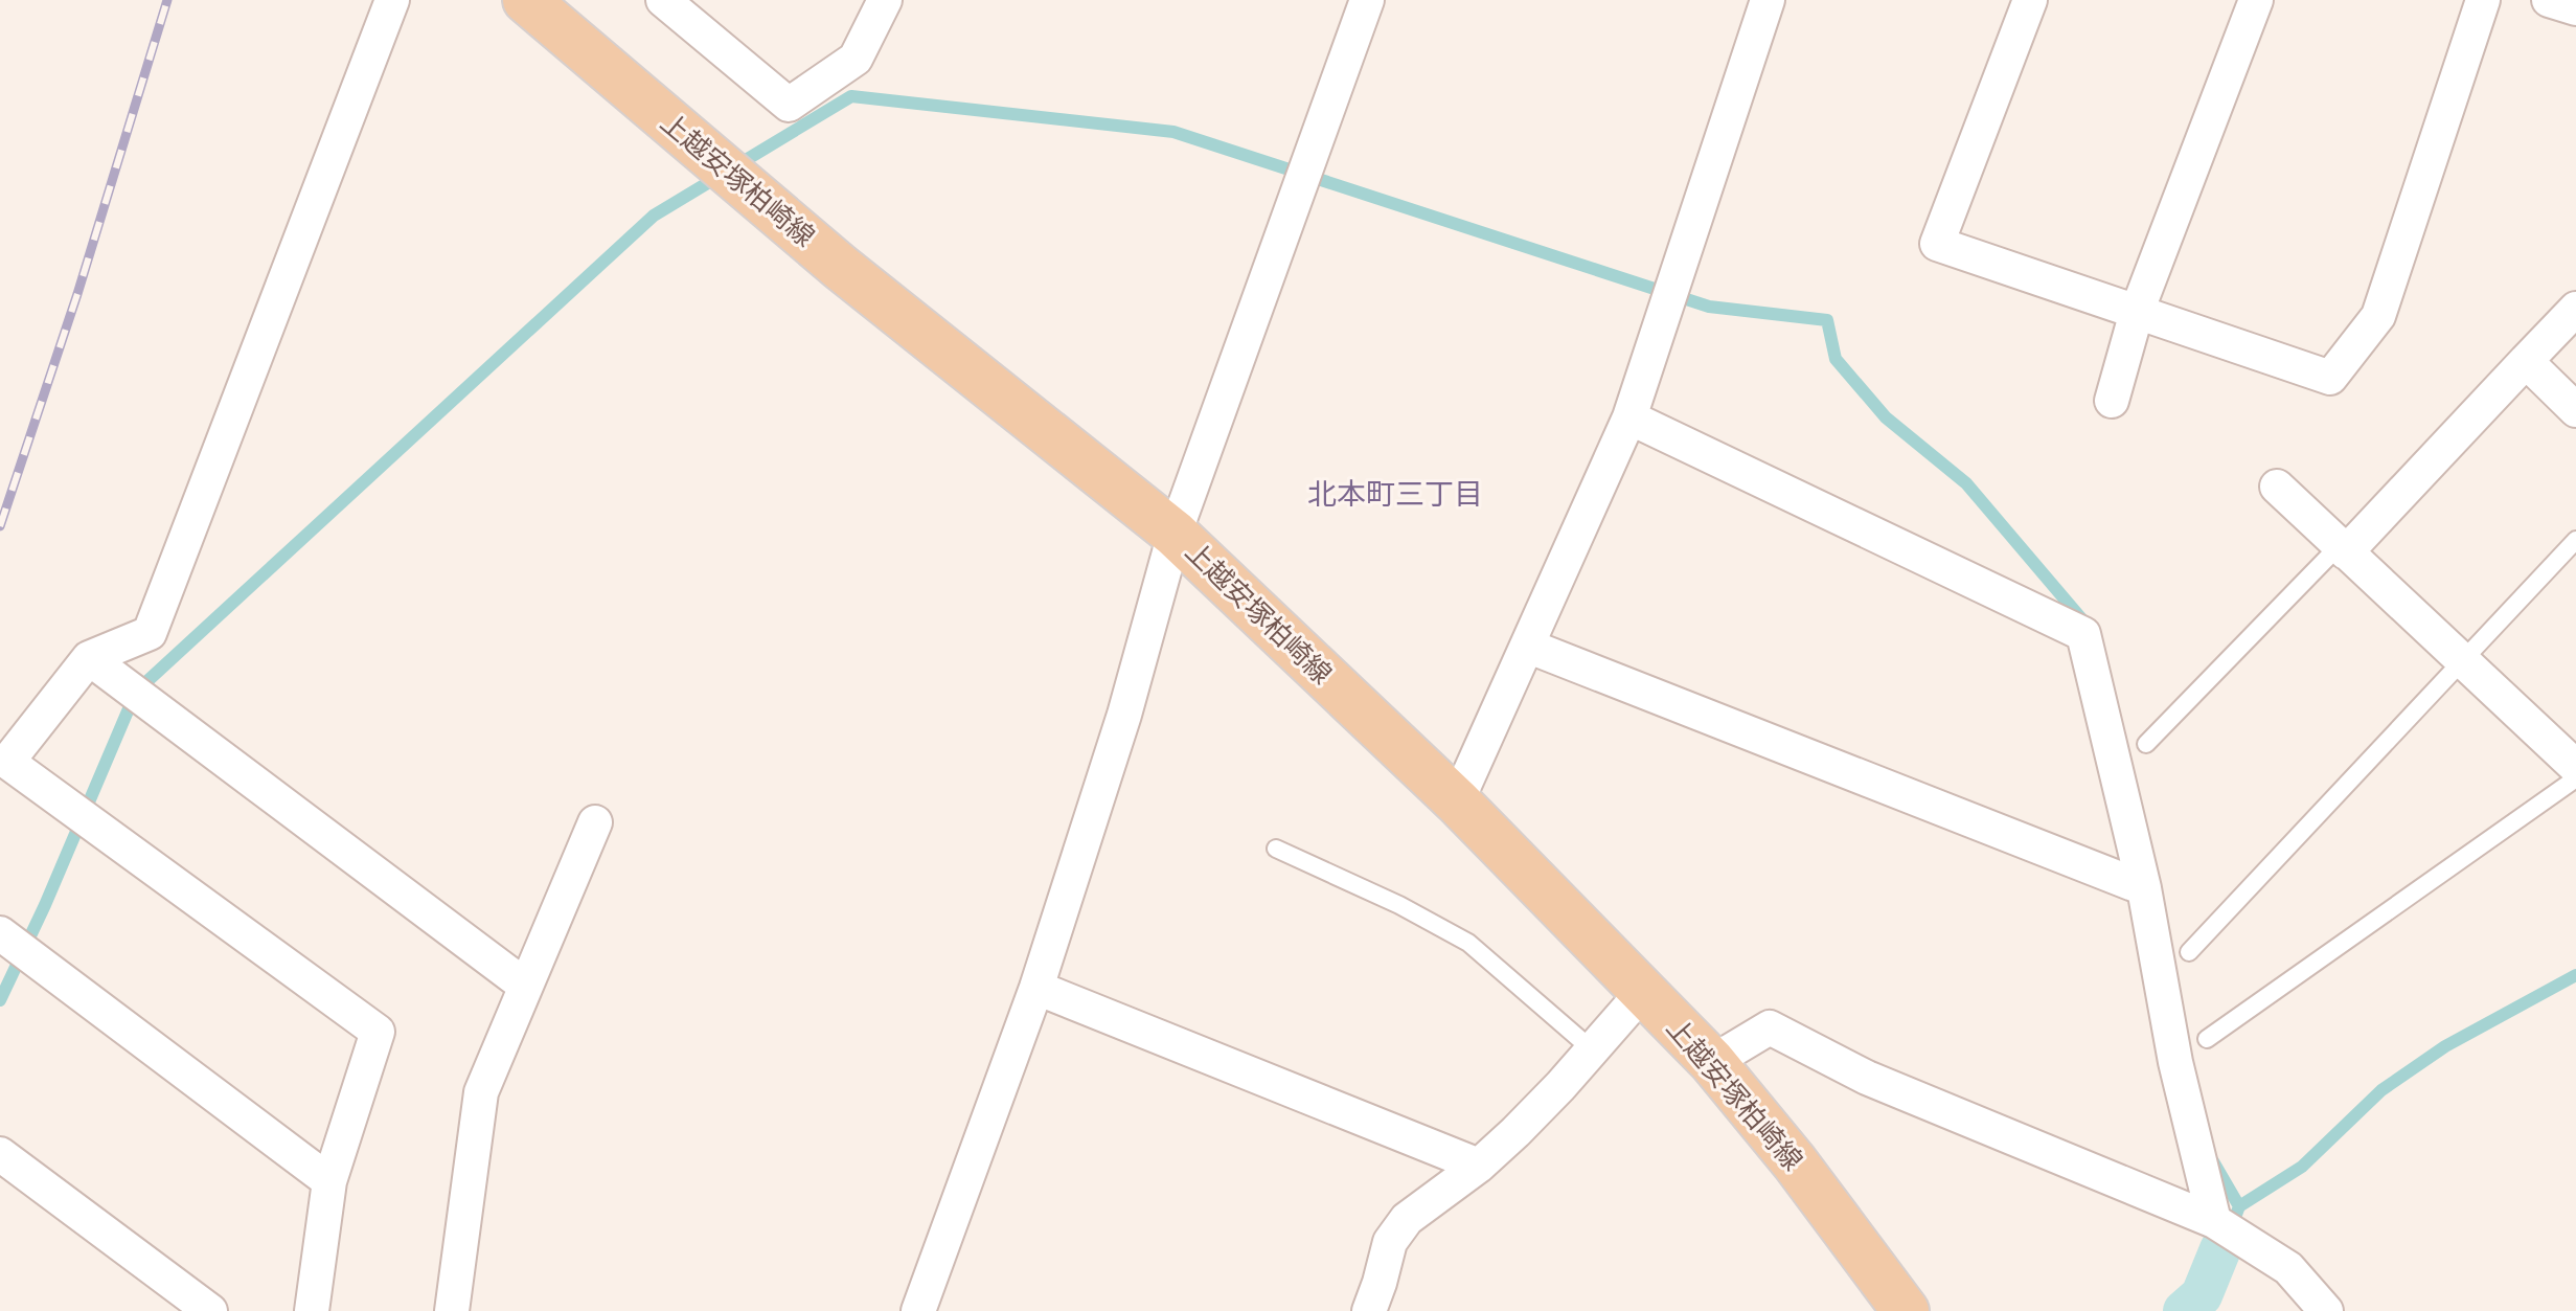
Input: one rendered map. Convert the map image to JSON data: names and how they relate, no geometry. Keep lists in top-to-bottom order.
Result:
{
  "streets": {
    "main road": ["上越安塚柏崎線"]
  },
  "districts": ["北本町三丁目"]
}
